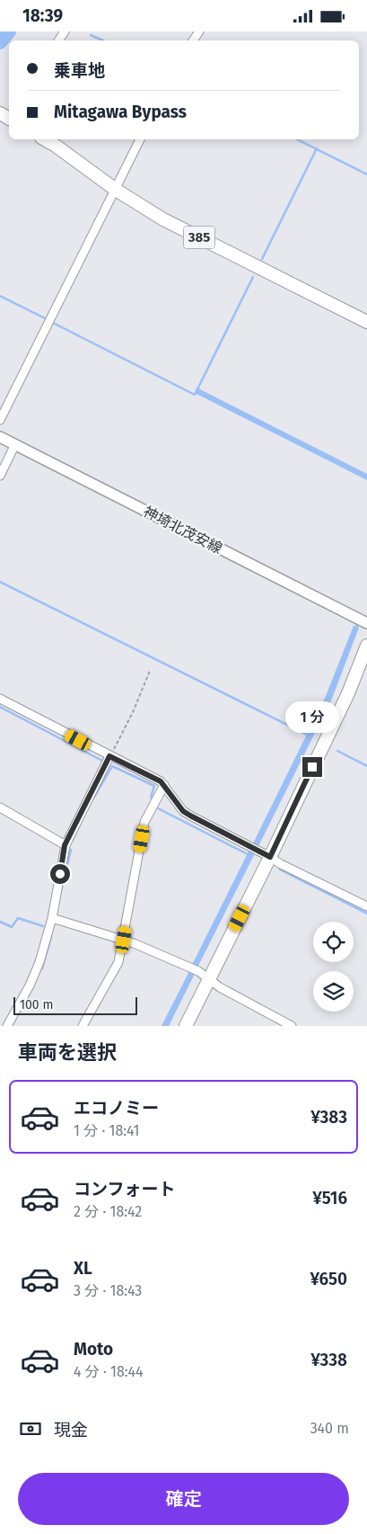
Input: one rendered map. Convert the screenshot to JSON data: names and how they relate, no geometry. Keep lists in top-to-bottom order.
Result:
{
  "streets": {
    "highway": ["385"],
    "main road": ["神埼北茂安線"]
  },
  "scale_bar": "100 m",
  "page": {
    "status": "18:39",
    "banner": ["乗車地", "Mitagawa Bypass"],
    "bubble": "1 分",
    "scale": "100 m",
    "heading": "車両を選択",
    "list": [
      {
        "name": "エコノミー",
        "note": "1 分 · 18:41",
        "value": "¥383"
      },
      {
        "name": "コンフォート",
        "note": "2 分 · 18:42",
        "value": "¥516"
      },
      {
        "name": "XL",
        "note": "3 分 · 18:43",
        "value": "¥650"
      },
      {
        "name": "Moto",
        "note": "4 分 · 18:44",
        "value": "¥338"
      }
    ],
    "pay": ["現金", "340 m"],
    "buttons": "確定"
  }
}
